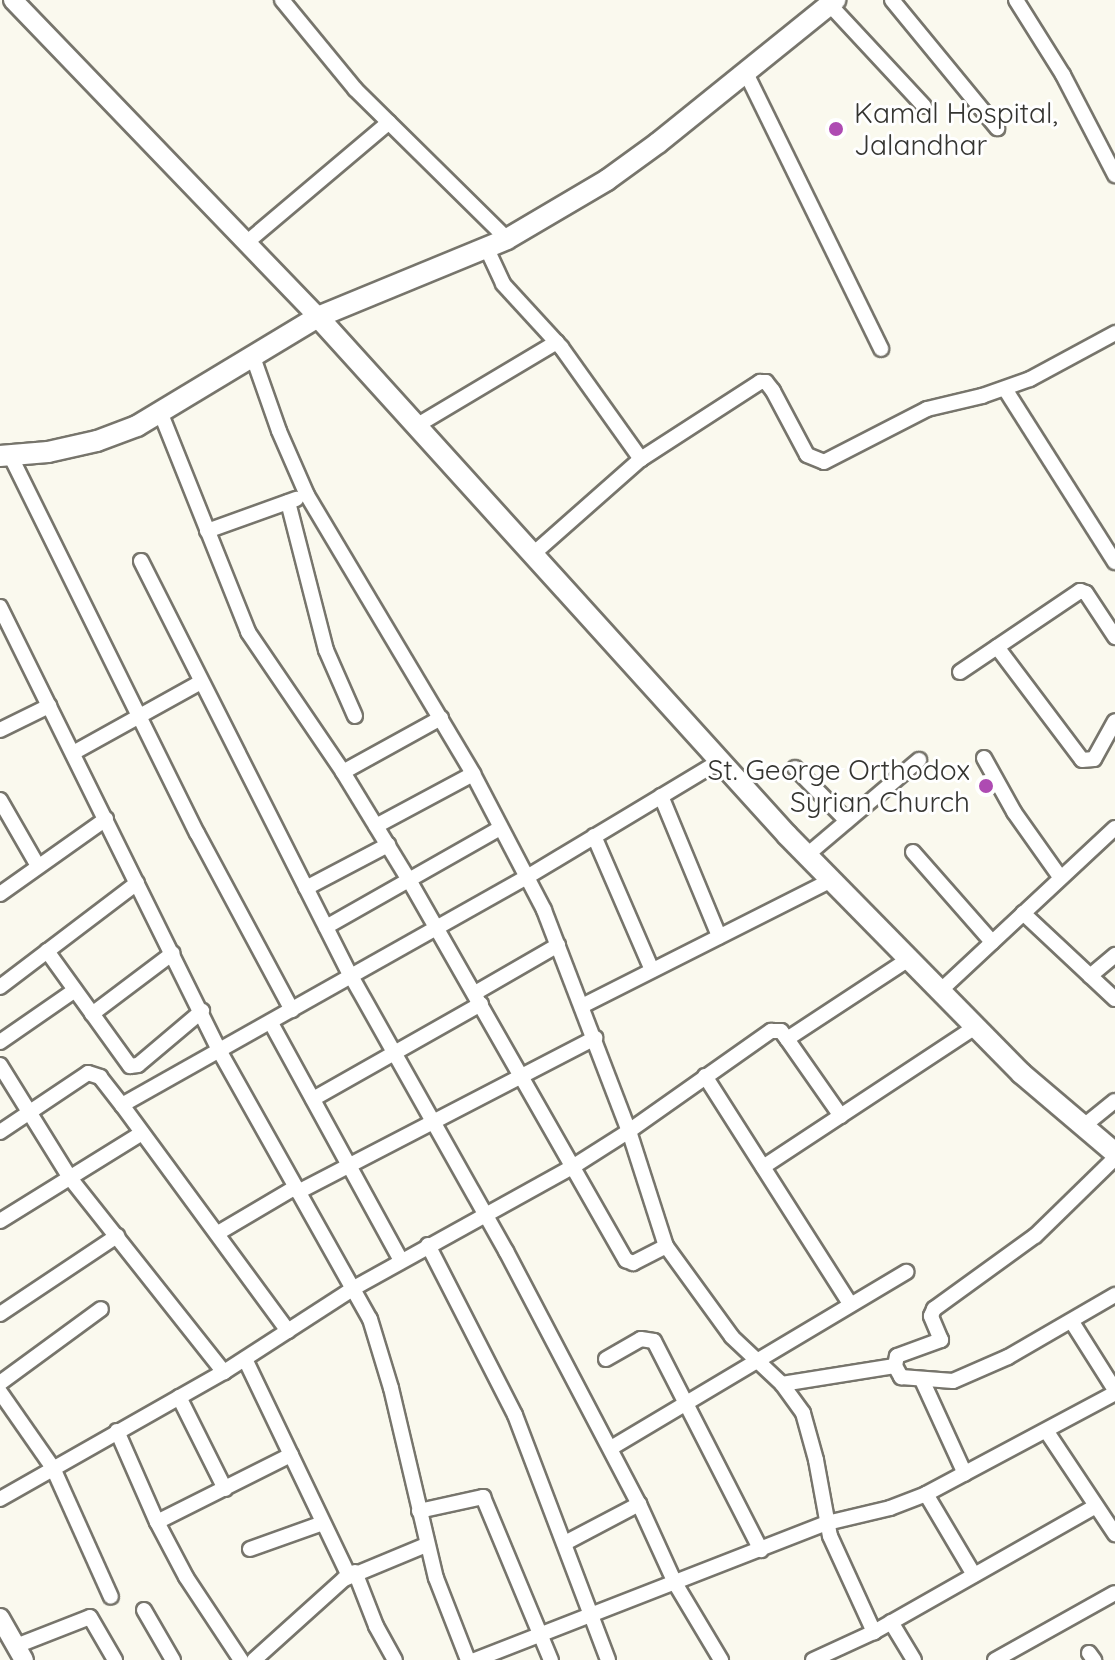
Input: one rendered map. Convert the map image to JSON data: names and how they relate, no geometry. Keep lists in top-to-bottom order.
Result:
{
  "places": ["Kamal Hospital, Jalandhar", "St. George Orthodox Syrian Church"]
}
